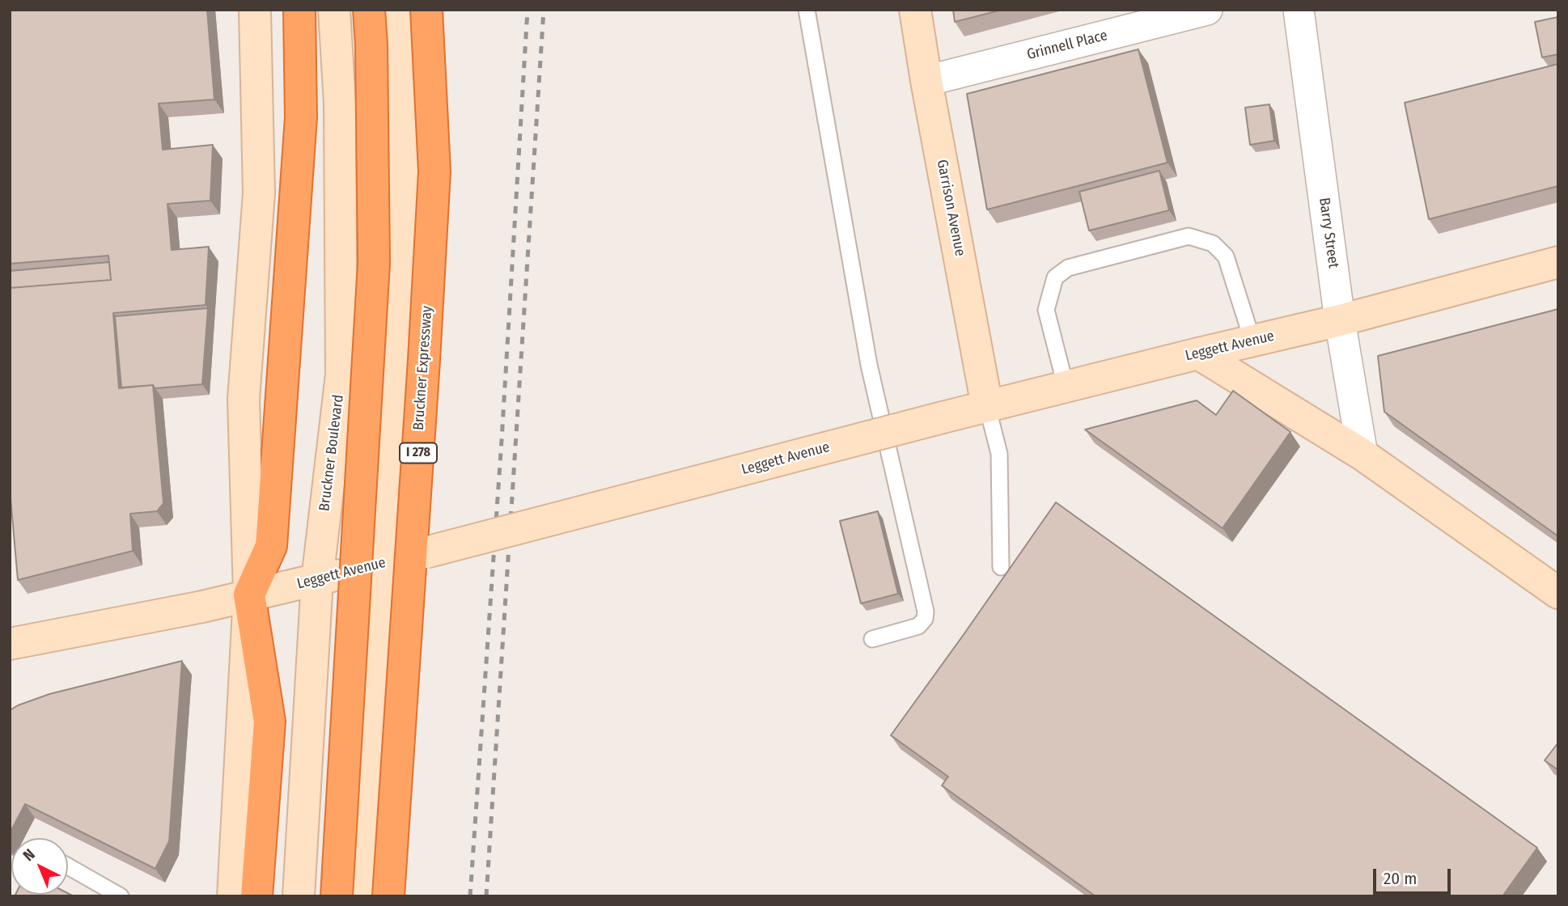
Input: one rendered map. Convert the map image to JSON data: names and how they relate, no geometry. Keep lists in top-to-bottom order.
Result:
{
  "streets": {
    "highway": ["Bruckner Expressway", "I 278"],
    "main road": ["Garrison Avenue", "Leggett Avenue", "Bruckner Boulevard"],
    "street": ["Grinnell Place", "Barry Street"]
  },
  "crossings": [
    ["Grinnell Place", "Garrison Avenue"],
    ["Garrison Avenue", "Leggett Avenue"],
    ["Barry Street", "Leggett Avenue"],
    ["Leggett Avenue", "Bruckner Boulevard"]
  ],
  "scale_bar": "20 m",
  "north": "top left"
}
